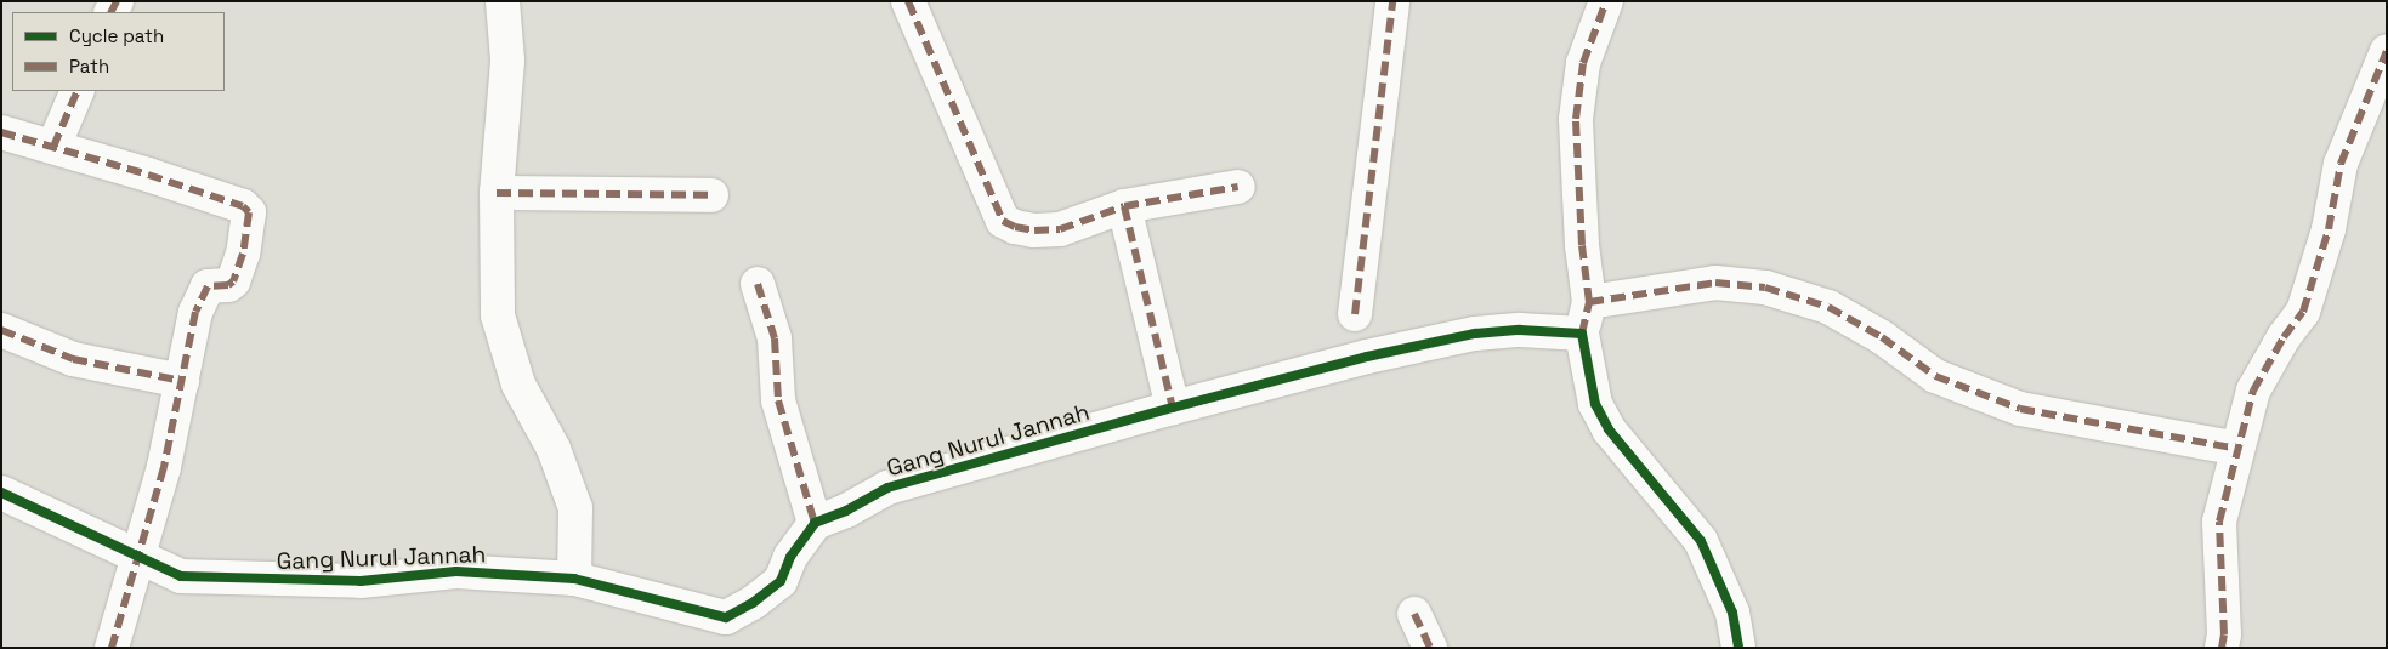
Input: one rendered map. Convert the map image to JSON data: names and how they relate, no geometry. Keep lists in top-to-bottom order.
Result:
{
  "streets": {
    "street": ["Gang Nurul Jannah"]
  },
  "legend": ["Cycle path", "Path"]
}
